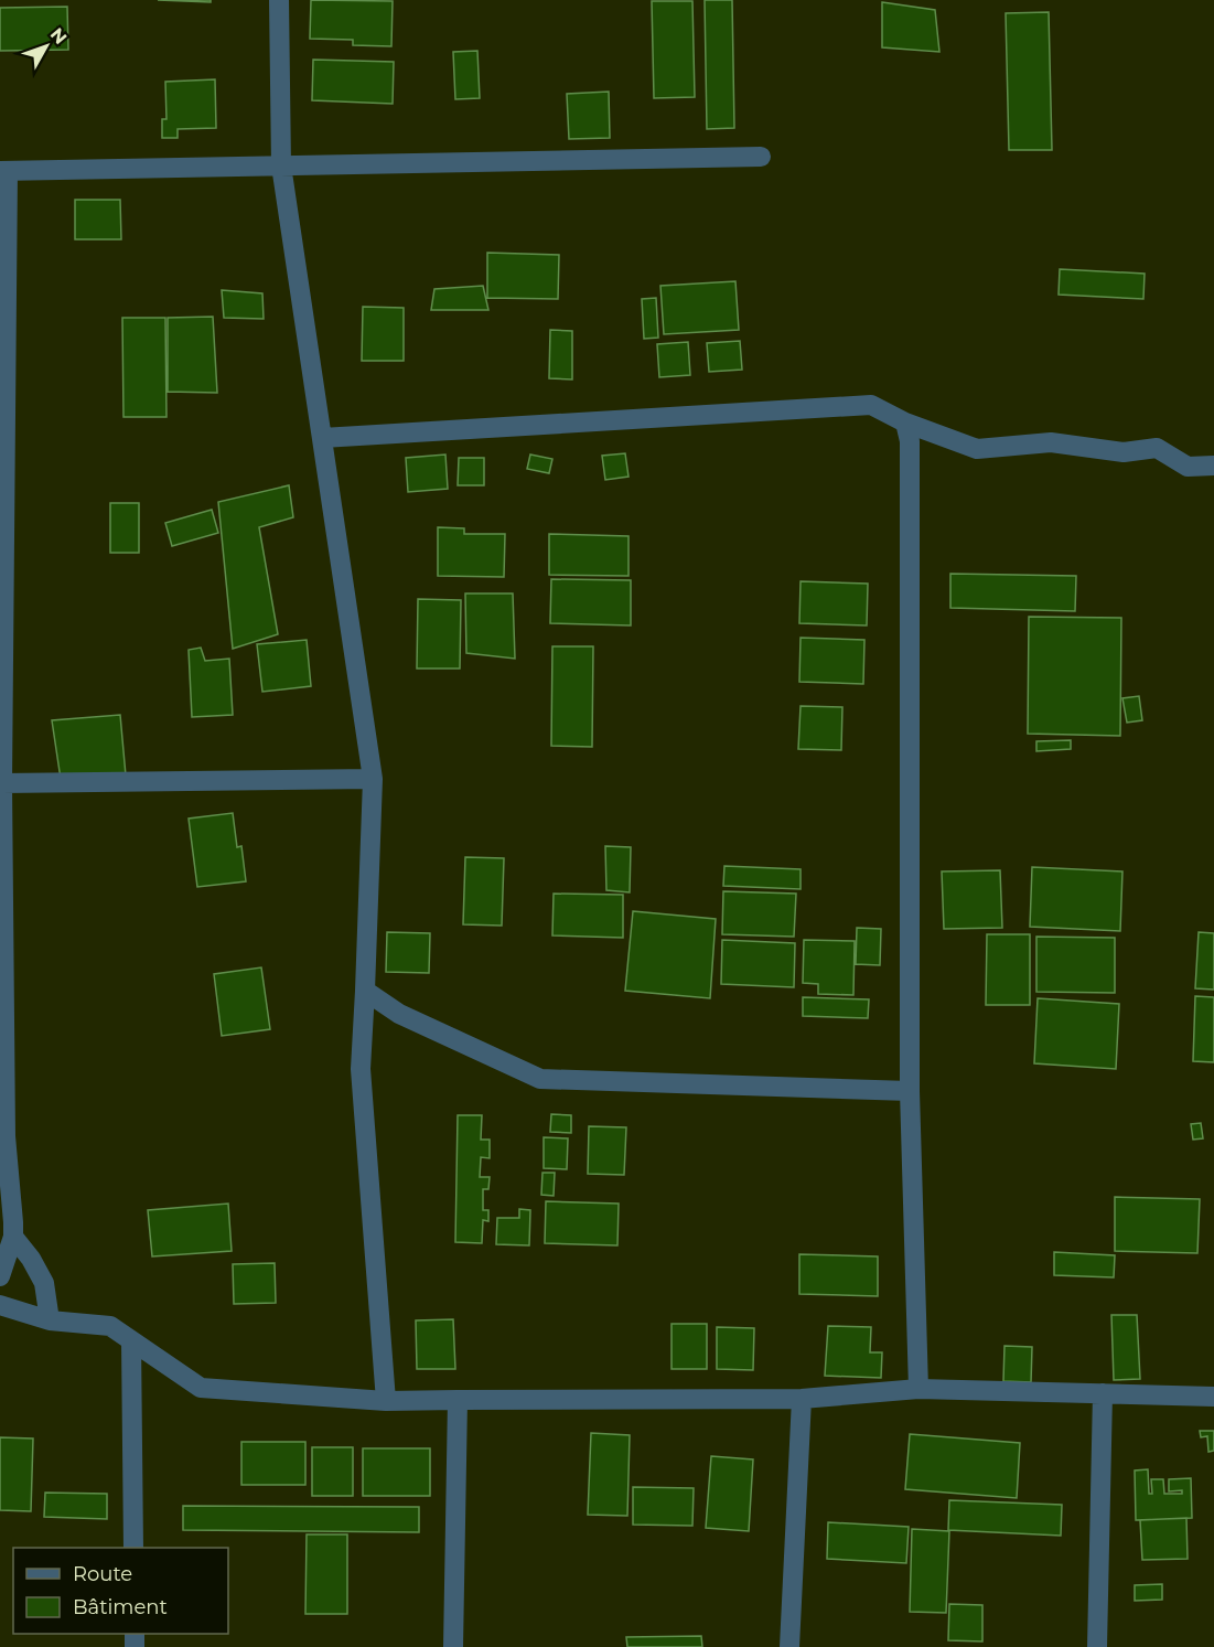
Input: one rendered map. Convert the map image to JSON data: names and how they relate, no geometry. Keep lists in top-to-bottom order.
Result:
{
  "legend": ["Route", "Bâtiment"],
  "north": "top right"
}
